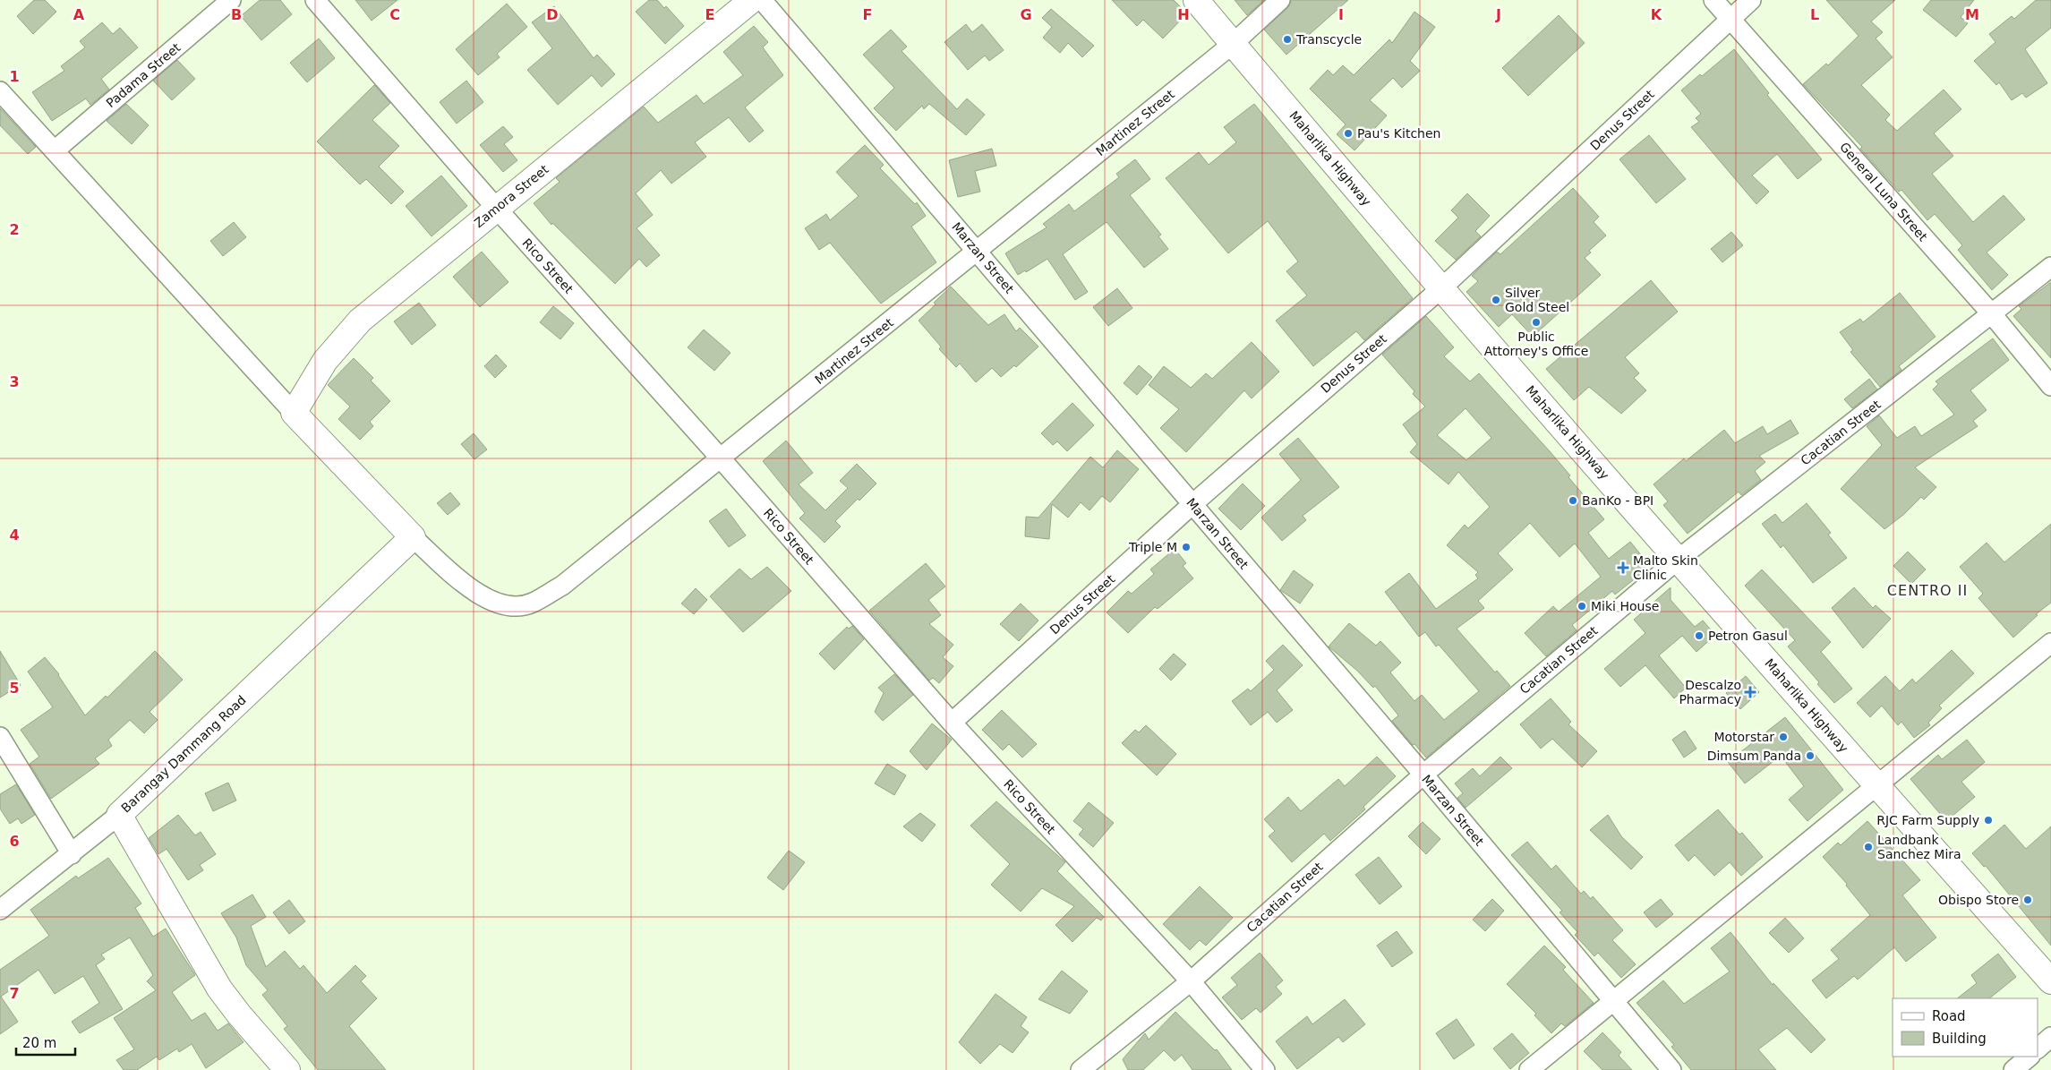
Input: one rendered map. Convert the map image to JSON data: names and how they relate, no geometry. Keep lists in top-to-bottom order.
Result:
{
  "streets": {
    "main road": ["Maharlika Highway", "Zamora Street", "Barangay Dammang Road"],
    "street": [
      "Padama Street",
      "Denus Street",
      "Martinez Street",
      "General Luna Street",
      "Marzan Street",
      "Rico Street",
      "Cacatian Street"
    ]
  },
  "crossings": [
    ["Denus Street", "Maharlika Highway"],
    ["Denus Street", "General Luna Street"],
    ["Denus Street", "Marzan Street"],
    ["Denus Street", "Rico Street"],
    ["Martinez Street", "Maharlika Highway"],
    ["Martinez Street", "Marzan Street"],
    ["Martinez Street", "Rico Street"],
    ["Martinez Street", "Barangay Dammang Road"],
    ["Maharlika Highway", "Cacatian Street"],
    ["General Luna Street", "Cacatian Street"],
    ["Zamora Street", "Rico Street"],
    ["Marzan Street", "Cacatian Street"],
    ["Rico Street", "Cacatian Street"]
  ],
  "districts": ["CENTRO II"],
  "places": {
    "other": [
      "Transcycle",
      "Pau's Kitchen",
      "Silver Gold Steel",
      "Public Attorney's Office",
      "BanKo - BPI",
      "Triple M",
      "Miki House",
      "Petron Gasul",
      "Motorstar",
      "Dimsum Panda",
      "RJC Farm Supply",
      "Landbank Sanchez Mira",
      "Obispo Store"
    ],
    "health": ["Malto Skin Clinic", "Descalzo Pharmacy"]
  },
  "legend": ["Road", "Building"],
  "scale_bar": "20 m",
  "grid": {
    "columns": [
      "A",
      "B",
      "C",
      "D",
      "E",
      "F",
      "G",
      "H",
      "I",
      "J",
      "K",
      "L",
      "M"
    ],
    "rows": [
      "1",
      "2",
      "3",
      "4",
      "5",
      "6",
      "7"
    ]
  }
}
